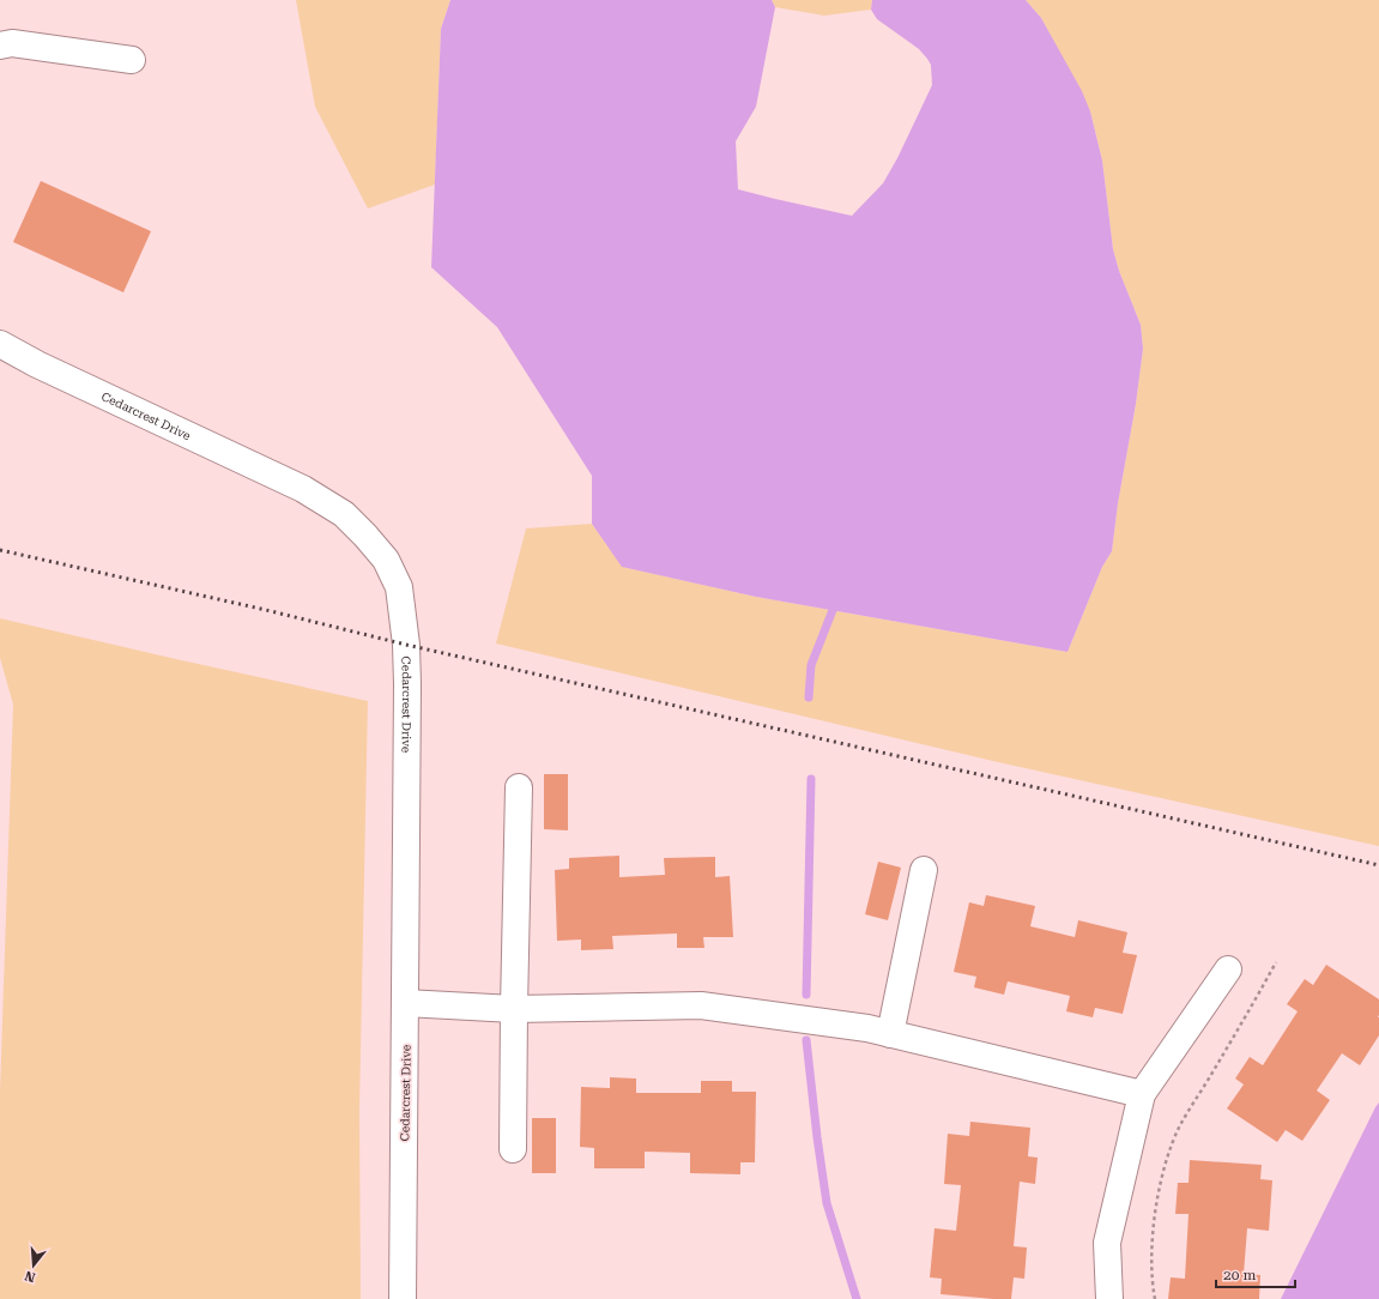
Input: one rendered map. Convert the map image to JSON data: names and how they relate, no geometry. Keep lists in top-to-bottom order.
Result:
{
  "streets": {
    "street": ["Cedarcrest Drive"]
  },
  "scale_bar": "20 m",
  "north": "bottom"
}
